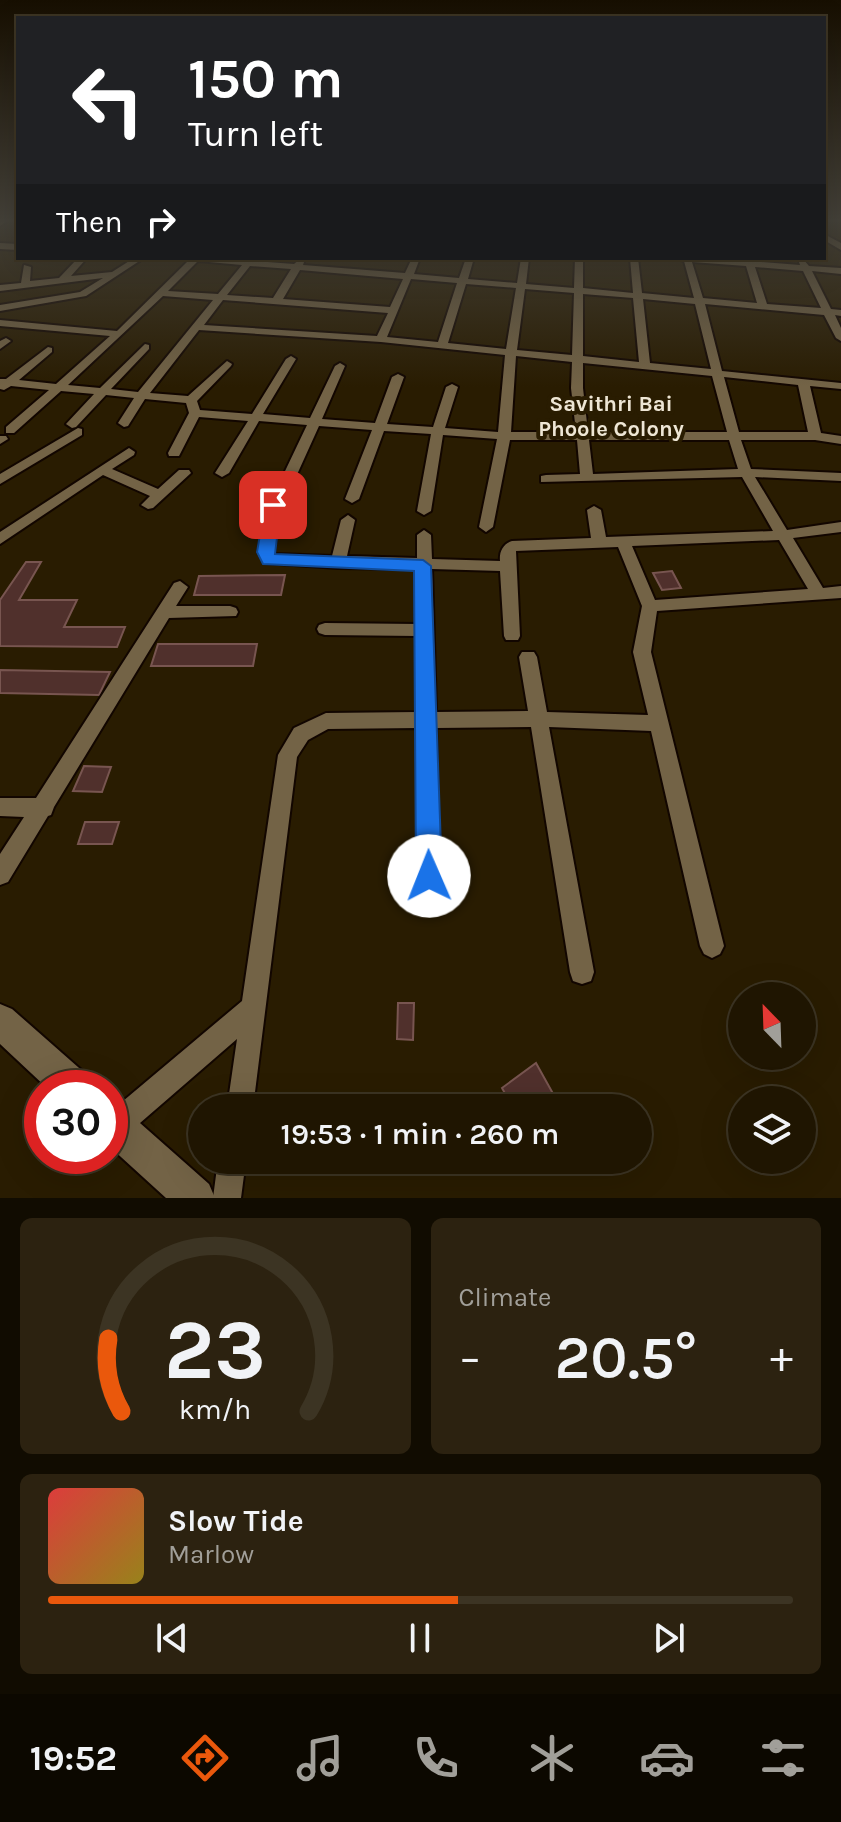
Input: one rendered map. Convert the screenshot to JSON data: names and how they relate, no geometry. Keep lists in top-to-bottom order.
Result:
{
  "districts": ["Savithri Bai Phoole Colony"],
  "north": "top left",
  "page": {
    "turn": ["150 m", "Turn left"],
    "then": "Then",
    "limit": "30",
    "trip": "19:53 · 1 min · 260 m",
    "tile": "Climate",
    "heat": ["−", "20.5°", "+"],
    "song": ["Slow Tide", "Marlow"],
    "tabs": "19:52",
    "gauge": ["23", "km/h"]
  }
}
